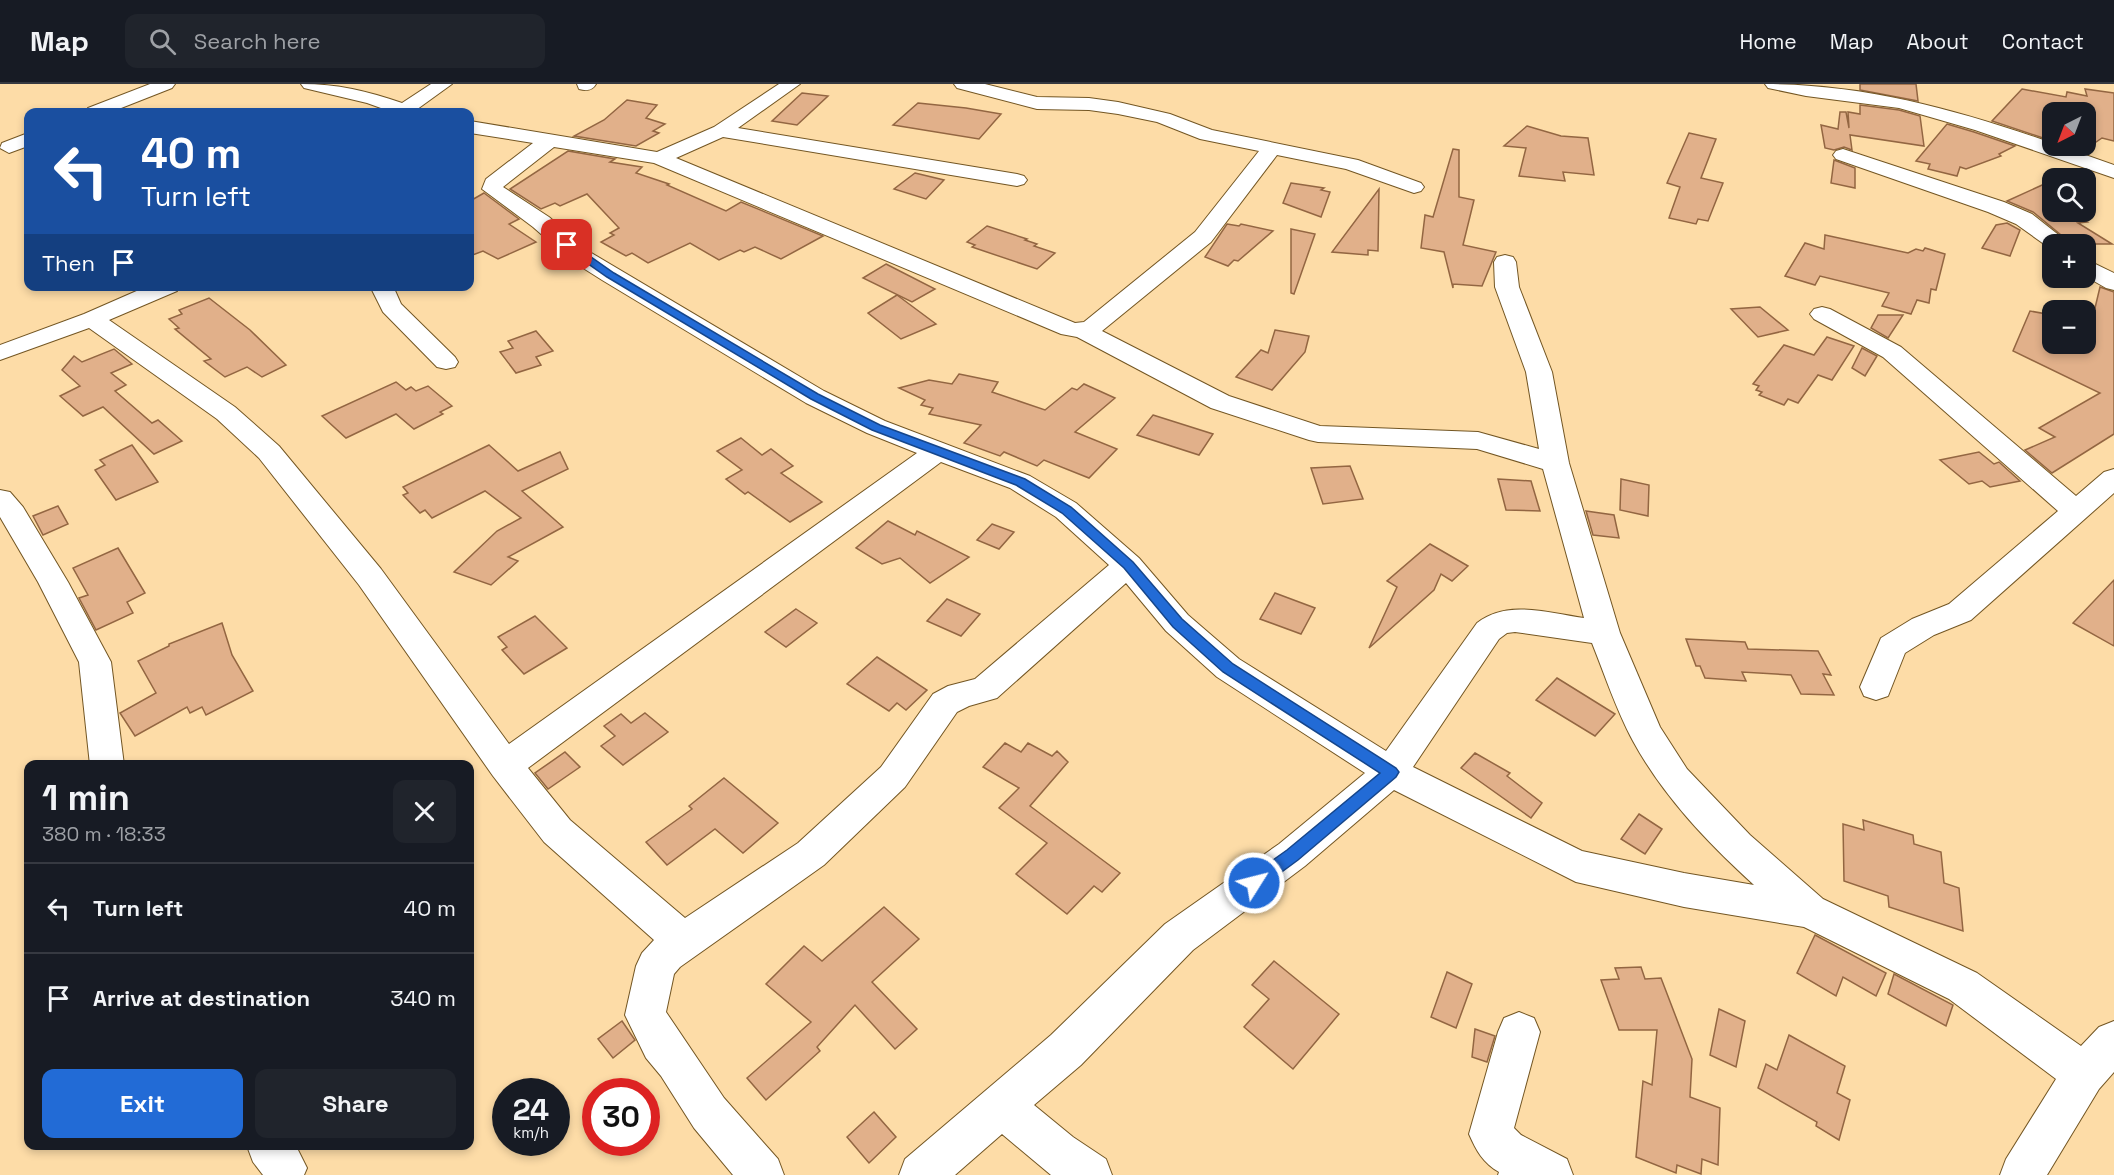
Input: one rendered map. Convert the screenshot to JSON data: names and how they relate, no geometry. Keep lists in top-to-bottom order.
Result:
{
  "north": "bottom left",
  "page": {
    "header": "Map",
    "search": "Search here",
    "nav": [
      "Home",
      "Map",
      "About",
      "Contact"
    ],
    "map_buttons": ["+", "−"],
    "turn": ["40 m", "Turn left"],
    "then": "Then",
    "heading": ["1 min", "380 m · 18:33"],
    "list": [
      {
        "name": "Turn left",
        "value": "40 m"
      },
      {
        "name": "Arrive at destination",
        "value": "340 m"
      }
    ],
    "buttons": ["Exit", "Share"],
    "speed": "24 km/h",
    "limit": "30"
  }
}
